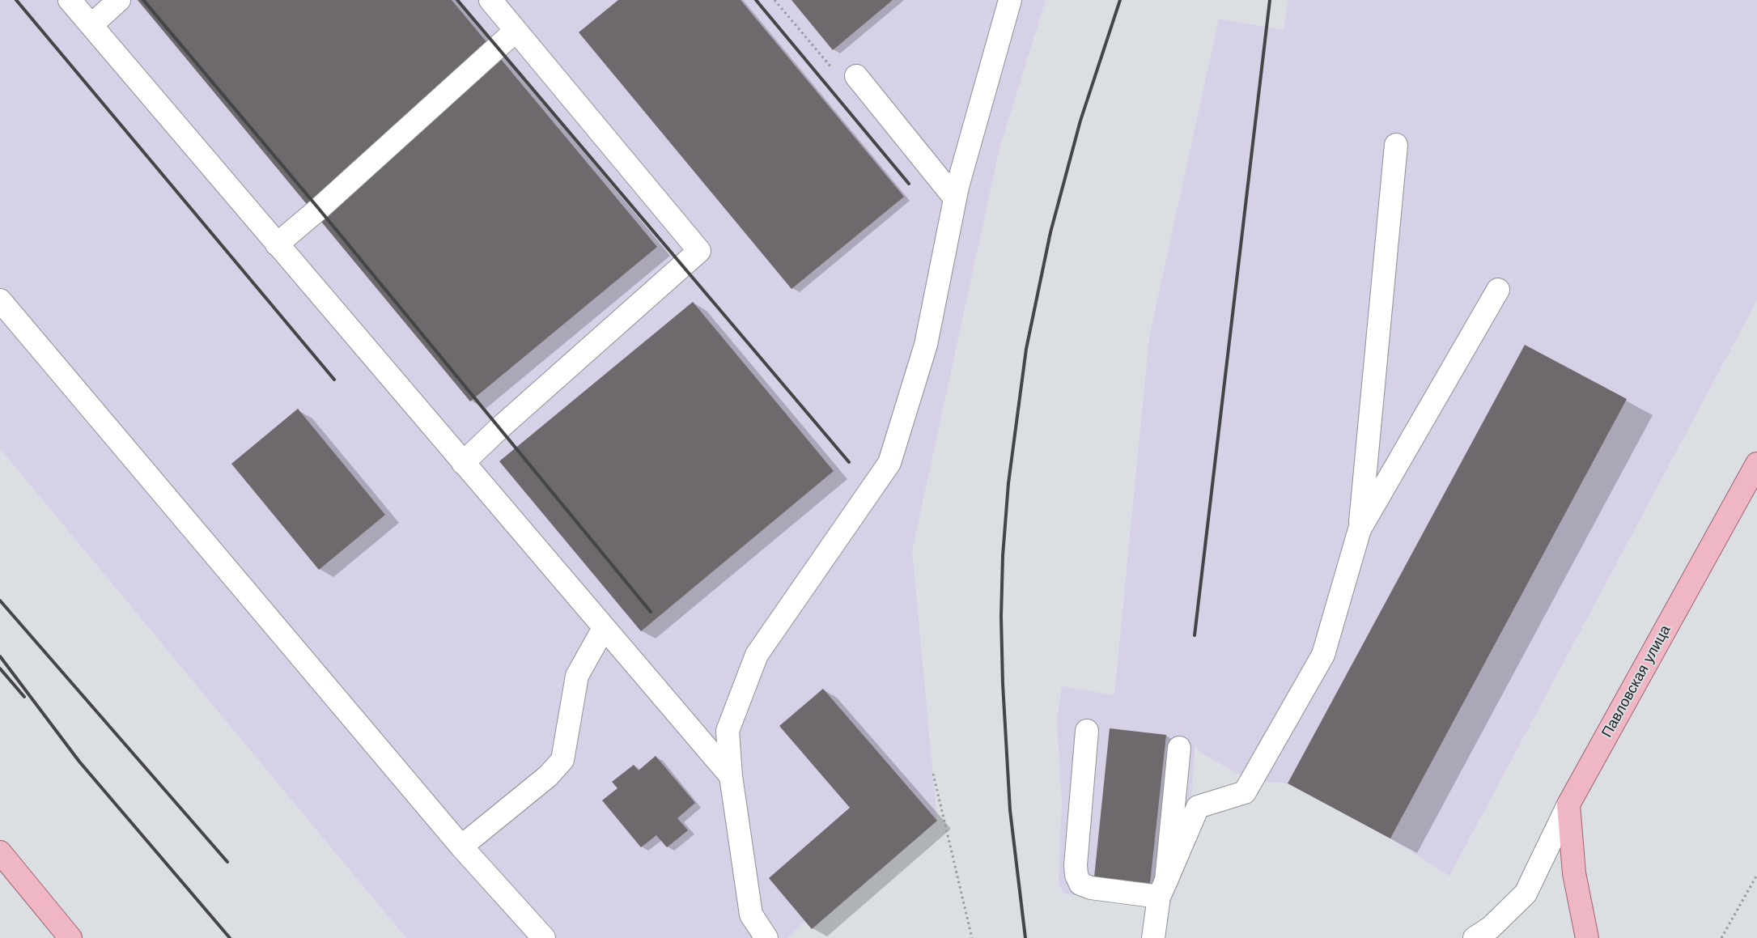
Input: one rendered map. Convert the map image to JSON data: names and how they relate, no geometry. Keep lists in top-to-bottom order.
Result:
{
  "streets": {
    "main road": ["Павловская улица"]
  }
}
